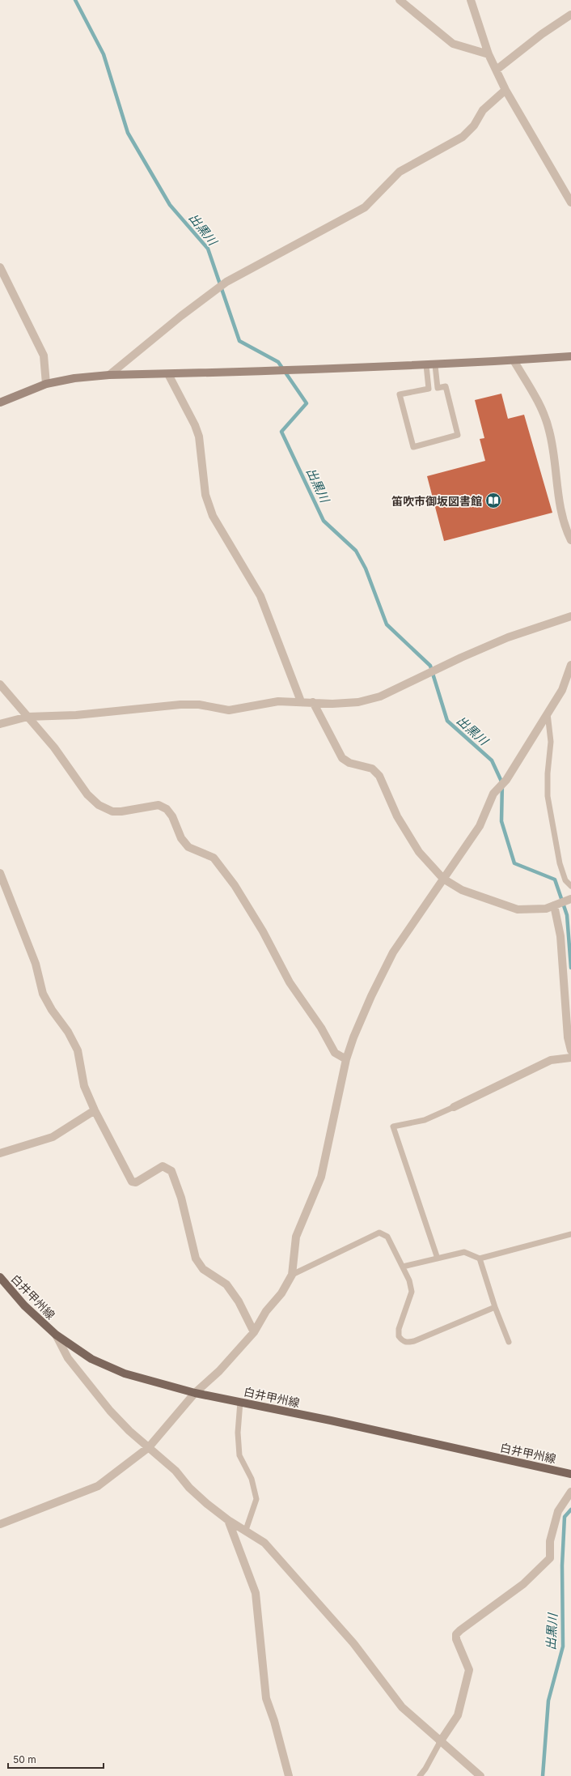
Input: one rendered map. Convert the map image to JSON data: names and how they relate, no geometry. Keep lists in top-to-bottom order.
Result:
{
  "streets": {
    "main road": ["白井甲州線"]
  },
  "water": ["出黒川"],
  "places": {
    "library": ["笛吹市御坂図書館"]
  },
  "scale_bar": "50 m"
}
